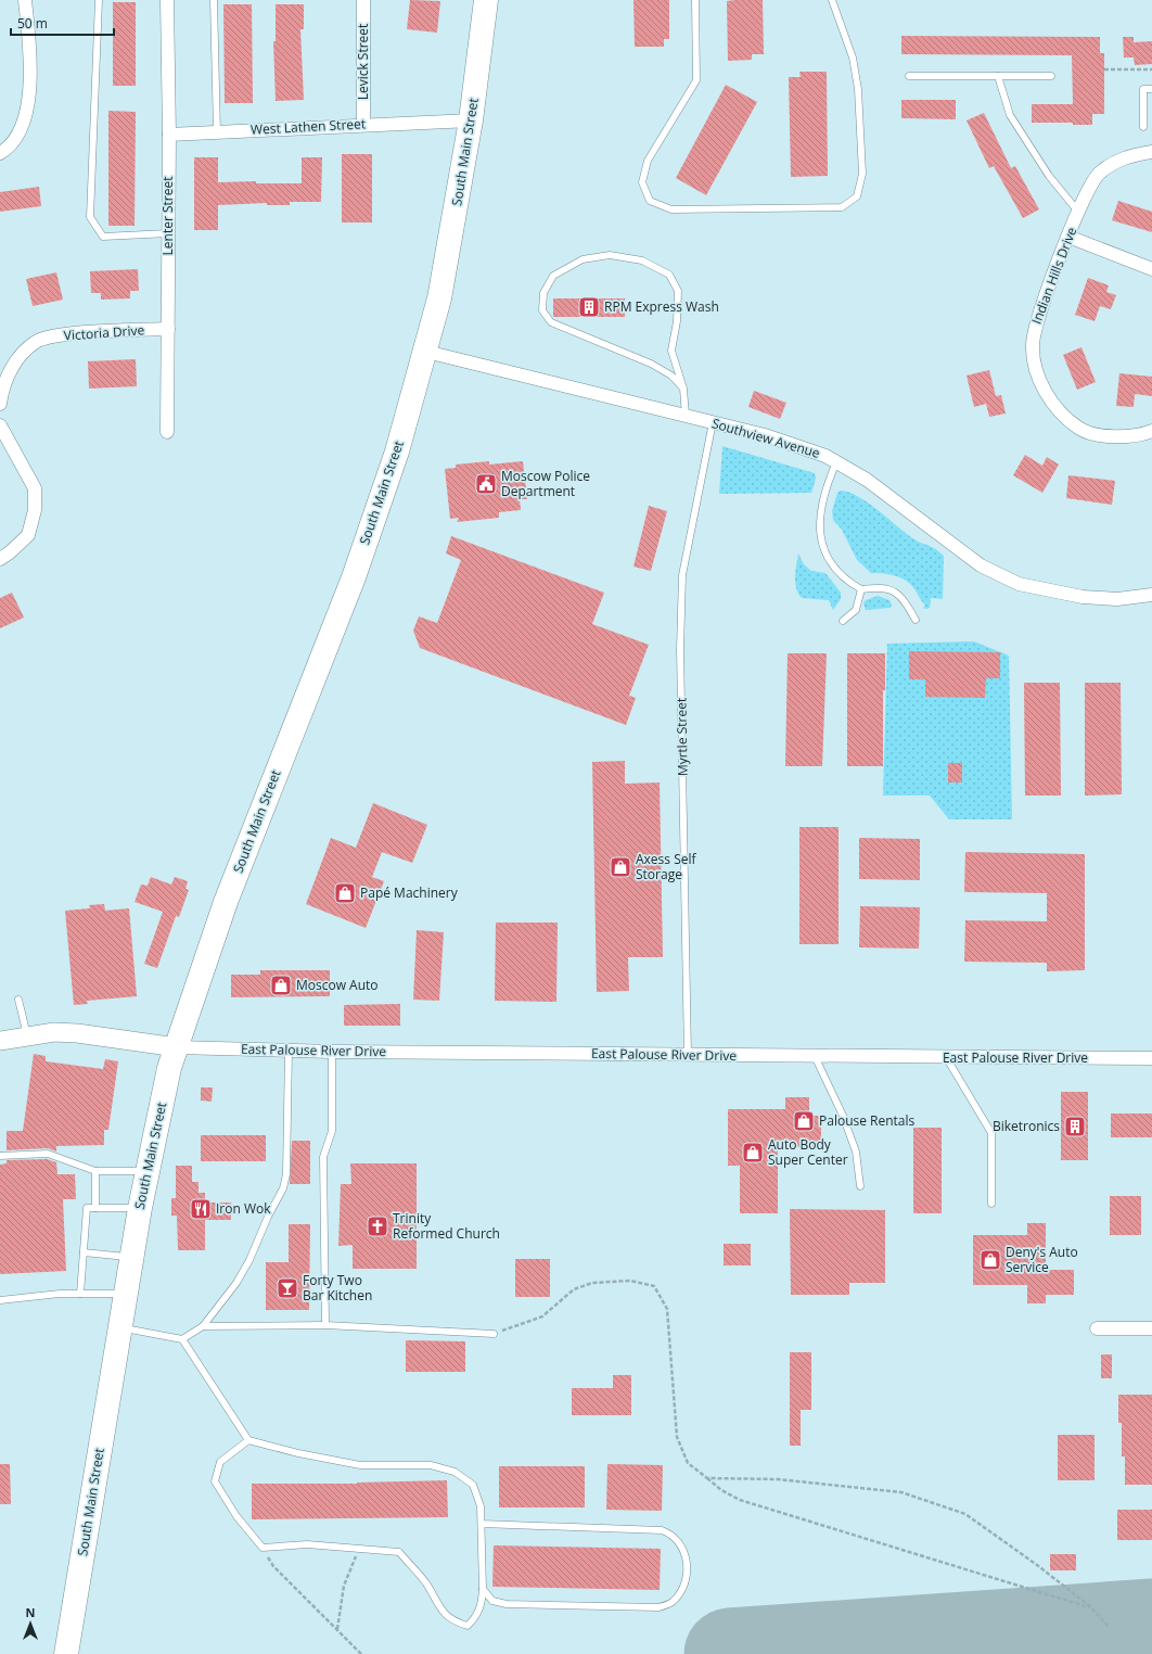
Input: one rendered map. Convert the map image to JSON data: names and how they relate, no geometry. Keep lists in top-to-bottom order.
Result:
{
  "streets": {
    "highway": ["South Main Street"],
    "street": [
      "Levick Street",
      "West Lathen Street",
      "Lenter Street",
      "Indian Hills Drive",
      "Victoria Drive",
      "Southview Avenue",
      "East Palouse River Drive"
    ],
    "lane": ["Myrtle Street"]
  },
  "crossings": [
    ["Levick Street", "West Lathen Street"],
    ["West Lathen Street", "South Main Street"],
    ["West Lathen Street", "Lenter Street"],
    ["South Main Street", "Southview Avenue"],
    ["South Main Street", "East Palouse River Drive"],
    ["Lenter Street", "Victoria Drive"],
    ["Southview Avenue", "Myrtle Street"],
    ["Myrtle Street", "East Palouse River Drive"]
  ],
  "places": {
    "building": ["RPM Express Wash", "Biketronics"],
    "public building": ["Moscow Police Department"],
    "shop": [
      "Axess Self Storage",
      "Papé Machinery",
      "Moscow Auto",
      "Palouse Rentals",
      "Auto Body Super Center",
      "Deny's Auto Service"
    ],
    "restaurant": ["Iron Wok"],
    "church": ["Trinity Reformed Church"],
    "bar": ["Forty Two Bar Kitchen"]
  },
  "scale_bar": "50 m",
  "north": "top"
}
